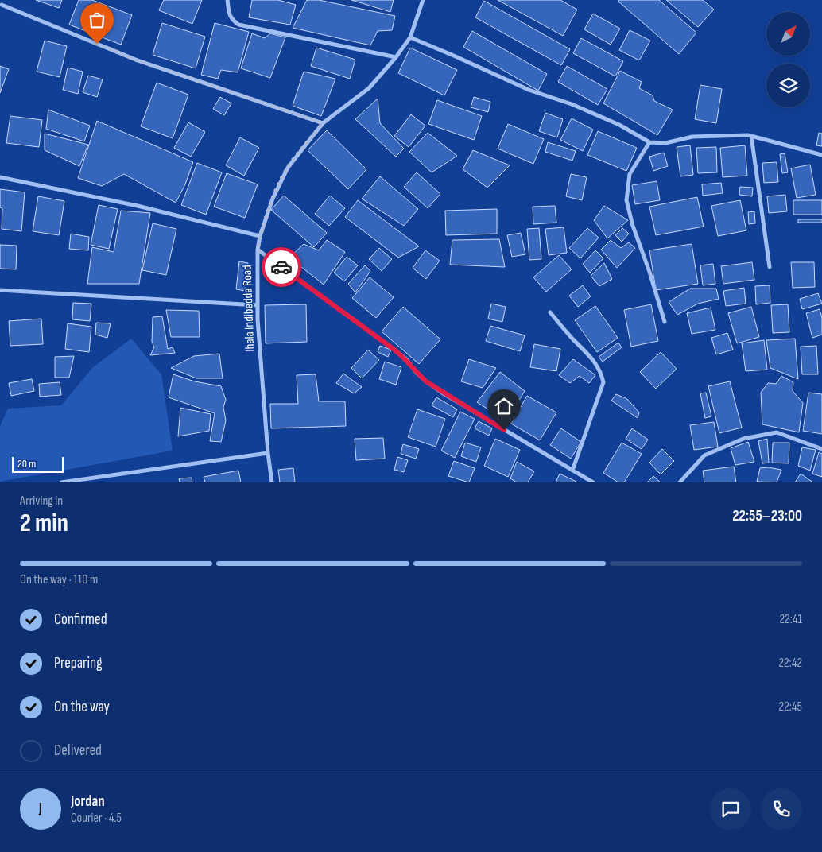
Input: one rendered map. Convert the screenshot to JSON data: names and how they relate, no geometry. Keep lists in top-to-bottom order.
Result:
{
  "streets": {
    "street": ["Ihala Indibedda Road"]
  },
  "scale_bar": "20 m",
  "north": "top right",
  "page": {
    "scale": "20 m",
    "heading": ["2 min", "Arriving in", "22:55–23:00"],
    "panel": ["Jordan", "Courier · 4.5"],
    "bar": "On the way · 110 m",
    "list": [
      ["Confirmed", "22:41"],
      ["Preparing", "22:42"],
      ["On the way", "22:45"],
      "Delivered"
    ],
    "round": "J"
  }
}
